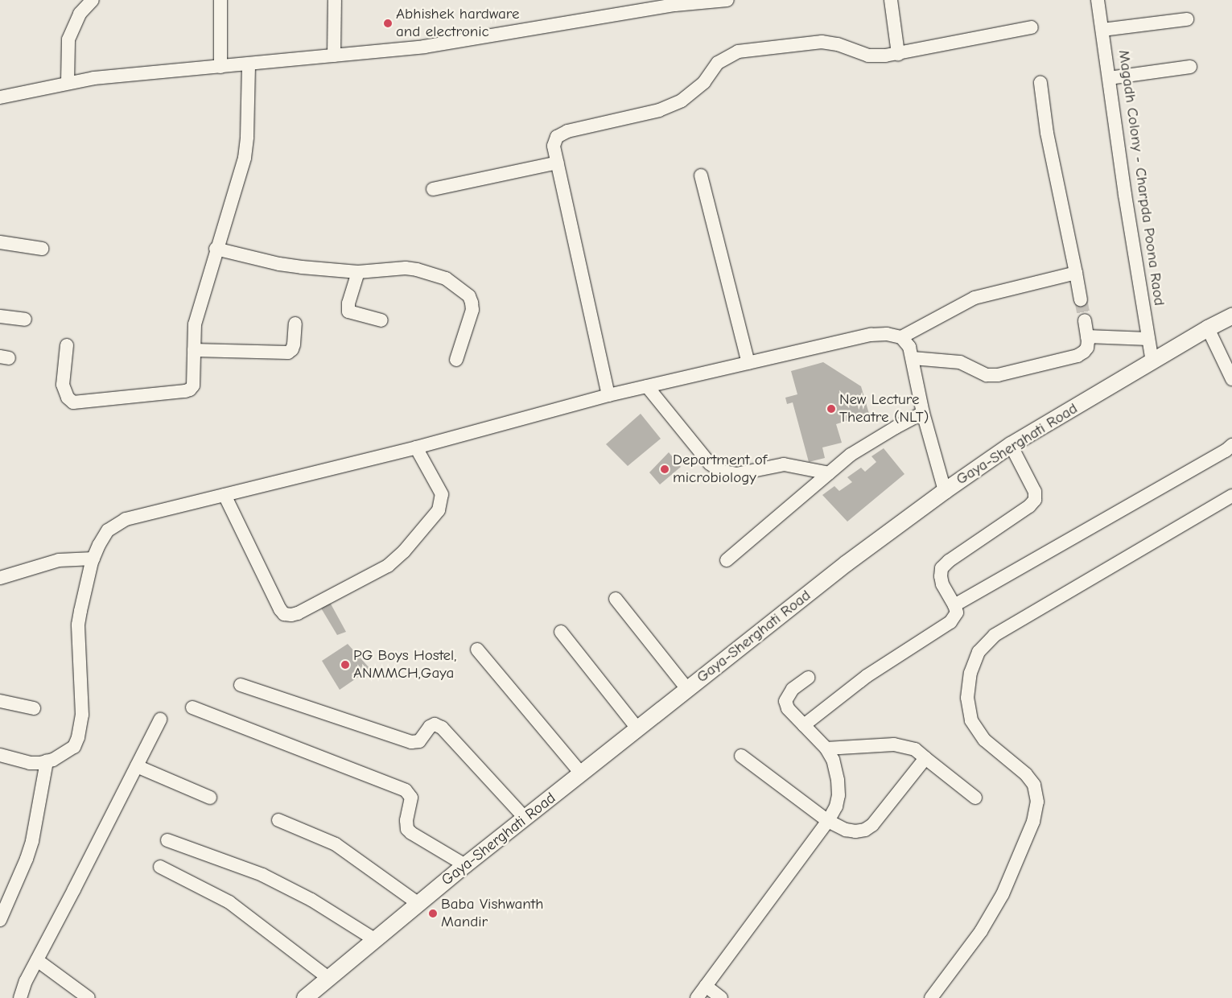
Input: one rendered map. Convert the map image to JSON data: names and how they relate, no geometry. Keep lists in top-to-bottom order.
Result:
{
  "streets": {
    "main road": ["Gaya-Sherghati Road"],
    "street": ["Magadh Colony - Charpda Poona Raod"]
  },
  "crossings": [
    ["Magadh Colony - Charpda Poona Raod", "Gaya-Sherghati Road"]
  ],
  "places": [
    "Abhishek hardware and electronic",
    "New Lecture Theatre (NLT)",
    "Department of microbiology",
    "PG Boys Hostel, ANMMCH,Gaya",
    "Baba Vishwanth Mandir"
  ]
}
